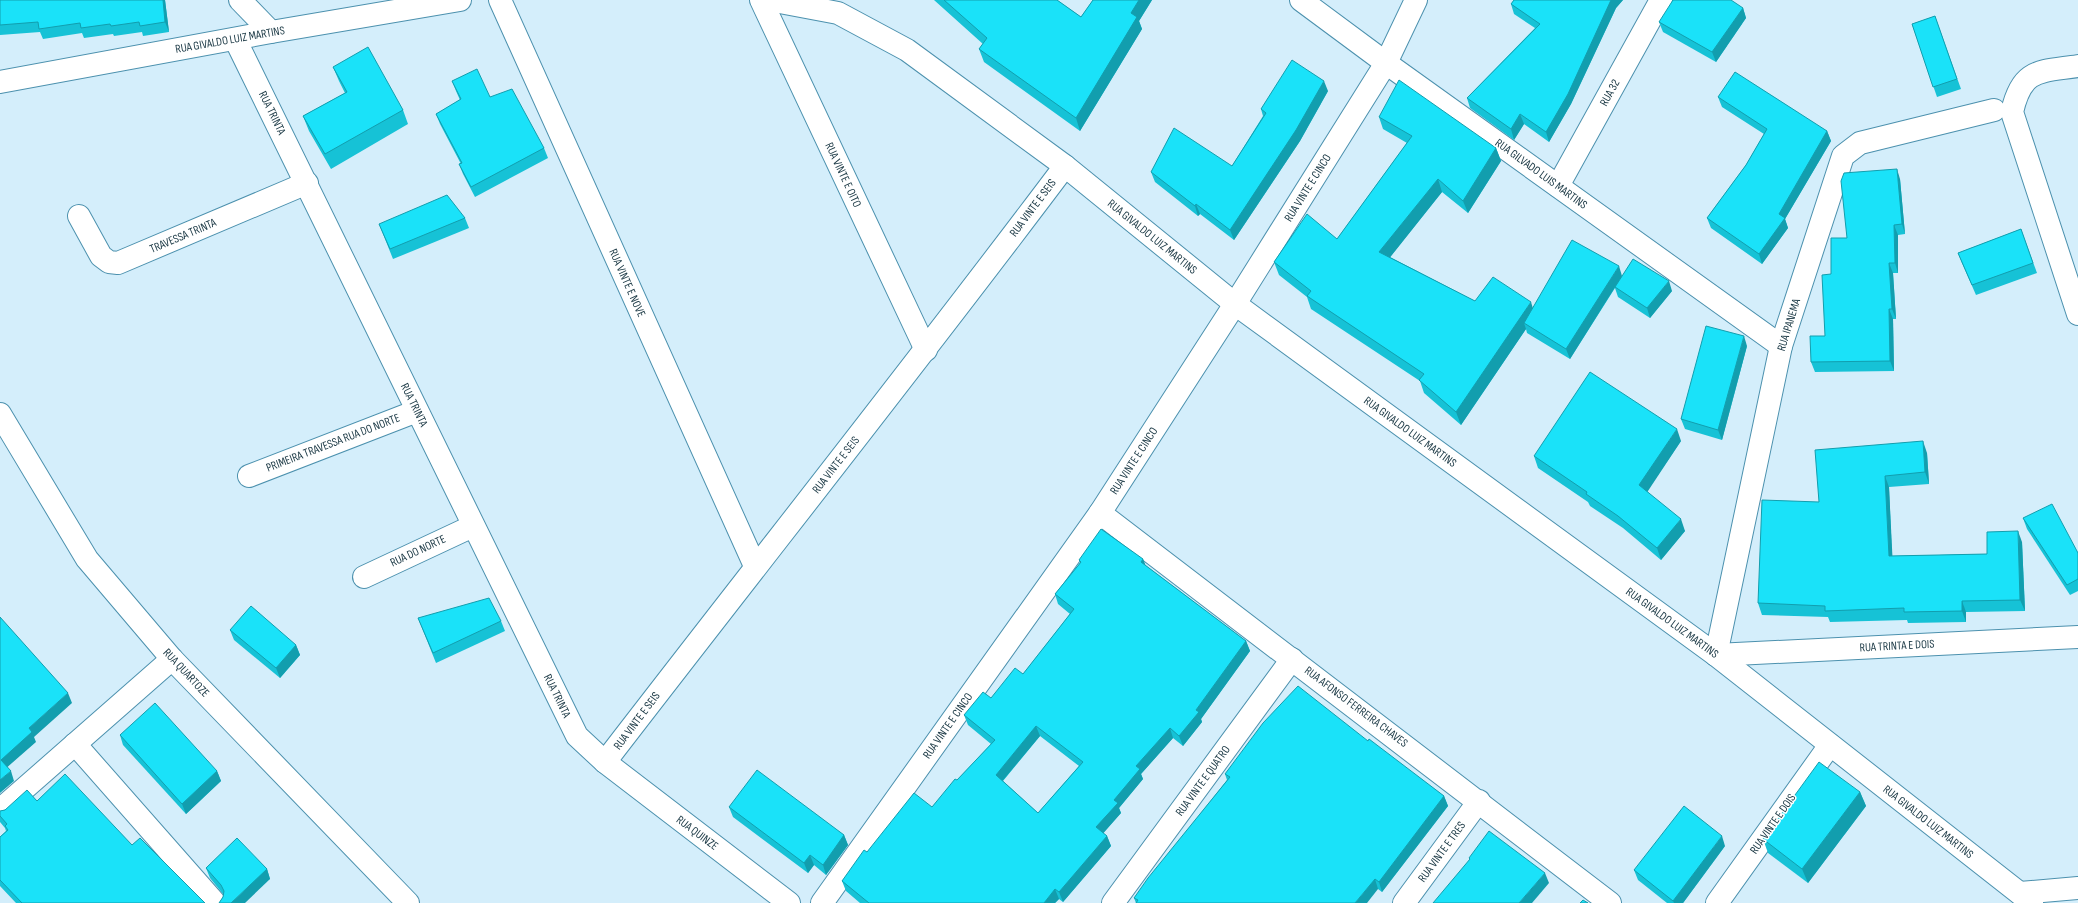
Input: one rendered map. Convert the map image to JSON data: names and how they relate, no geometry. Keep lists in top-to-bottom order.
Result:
{
  "streets": {
    "street": [
      "RUA GIVALDO LUIZ MARTINS",
      "RUA 32",
      "RUA TRINTA",
      "RUA GILVADO LUIS MARTINS",
      "RUA VINTE E OITO",
      "RUA VINTE E CINCO",
      "RUA VINTE E SEIS",
      "TRAVESSA TRINTA",
      "RUA VINTE E NOVE",
      "RUA IPANEMA",
      "PRIMEIRA TRAVESSA RUA DO NORTE",
      "RUA DO NORTE",
      "RUA TRINTA E DOIS",
      "RUA QUARTOZE",
      "RUA AFONSO FERREIRA CHAVES",
      "RUA VINTE E QUATRO",
      "RUA VINTE E DOIS",
      "RUA QUINZE",
      "RUA VINTE E TRES"
    ]
  },
  "crossings": [
    ["RUA GIVALDO LUIZ MARTINS", "RUA TRINTA"],
    ["RUA GIVALDO LUIZ MARTINS", "RUA VINTE E CINCO"],
    ["RUA GIVALDO LUIZ MARTINS", "RUA VINTE E SEIS"],
    ["RUA GIVALDO LUIZ MARTINS", "RUA IPANEMA"],
    ["RUA GIVALDO LUIZ MARTINS", "RUA TRINTA E DOIS"],
    ["RUA GIVALDO LUIZ MARTINS", "RUA VINTE E DOIS"],
    ["RUA 32", "RUA GILVADO LUIS MARTINS"],
    ["RUA TRINTA", "RUA VINTE E SEIS"],
    ["RUA TRINTA", "TRAVESSA TRINTA"],
    ["RUA TRINTA", "PRIMEIRA TRAVESSA RUA DO NORTE"],
    ["RUA TRINTA", "RUA DO NORTE"],
    ["RUA TRINTA", "RUA QUINZE"],
    ["RUA GILVADO LUIS MARTINS", "RUA VINTE E CINCO"],
    ["RUA GILVADO LUIS MARTINS", "RUA IPANEMA"],
    ["RUA VINTE E OITO", "RUA VINTE E SEIS"],
    ["RUA VINTE E CINCO", "RUA AFONSO FERREIRA CHAVES"],
    ["RUA VINTE E SEIS", "RUA VINTE E NOVE"],
    ["RUA VINTE E SEIS", "RUA QUINZE"],
    ["RUA IPANEMA", "RUA TRINTA E DOIS"],
    ["RUA AFONSO FERREIRA CHAVES", "RUA VINTE E QUATRO"],
    ["RUA AFONSO FERREIRA CHAVES", "RUA VINTE E TRES"]
  ]
}
